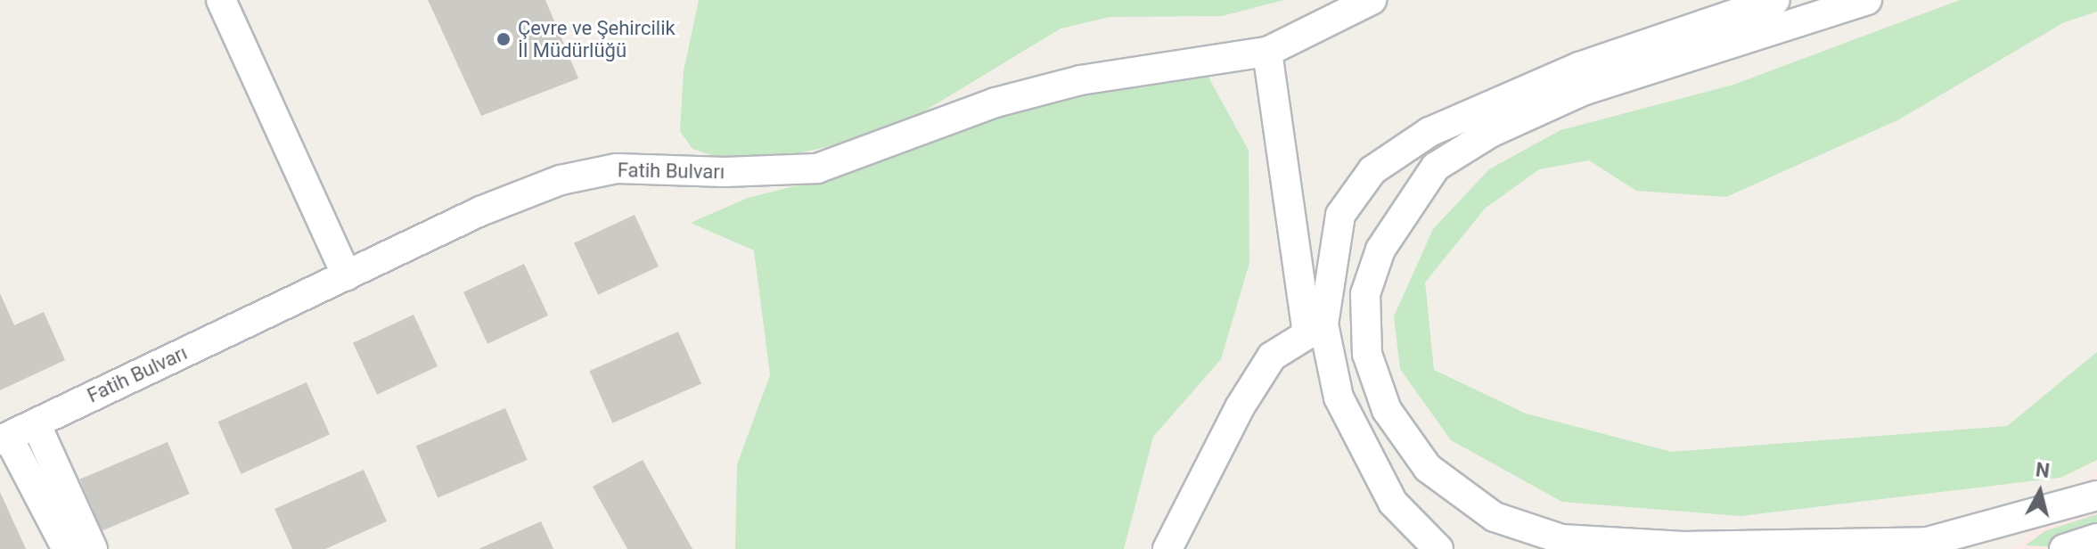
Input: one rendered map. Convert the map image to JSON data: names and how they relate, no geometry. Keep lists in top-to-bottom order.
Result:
{
  "streets": {
    "street": ["Fatih Bulvarı"]
  },
  "places": ["Çevre ve Şehircilik İl Müdürlüğü"],
  "north": "top"
}
